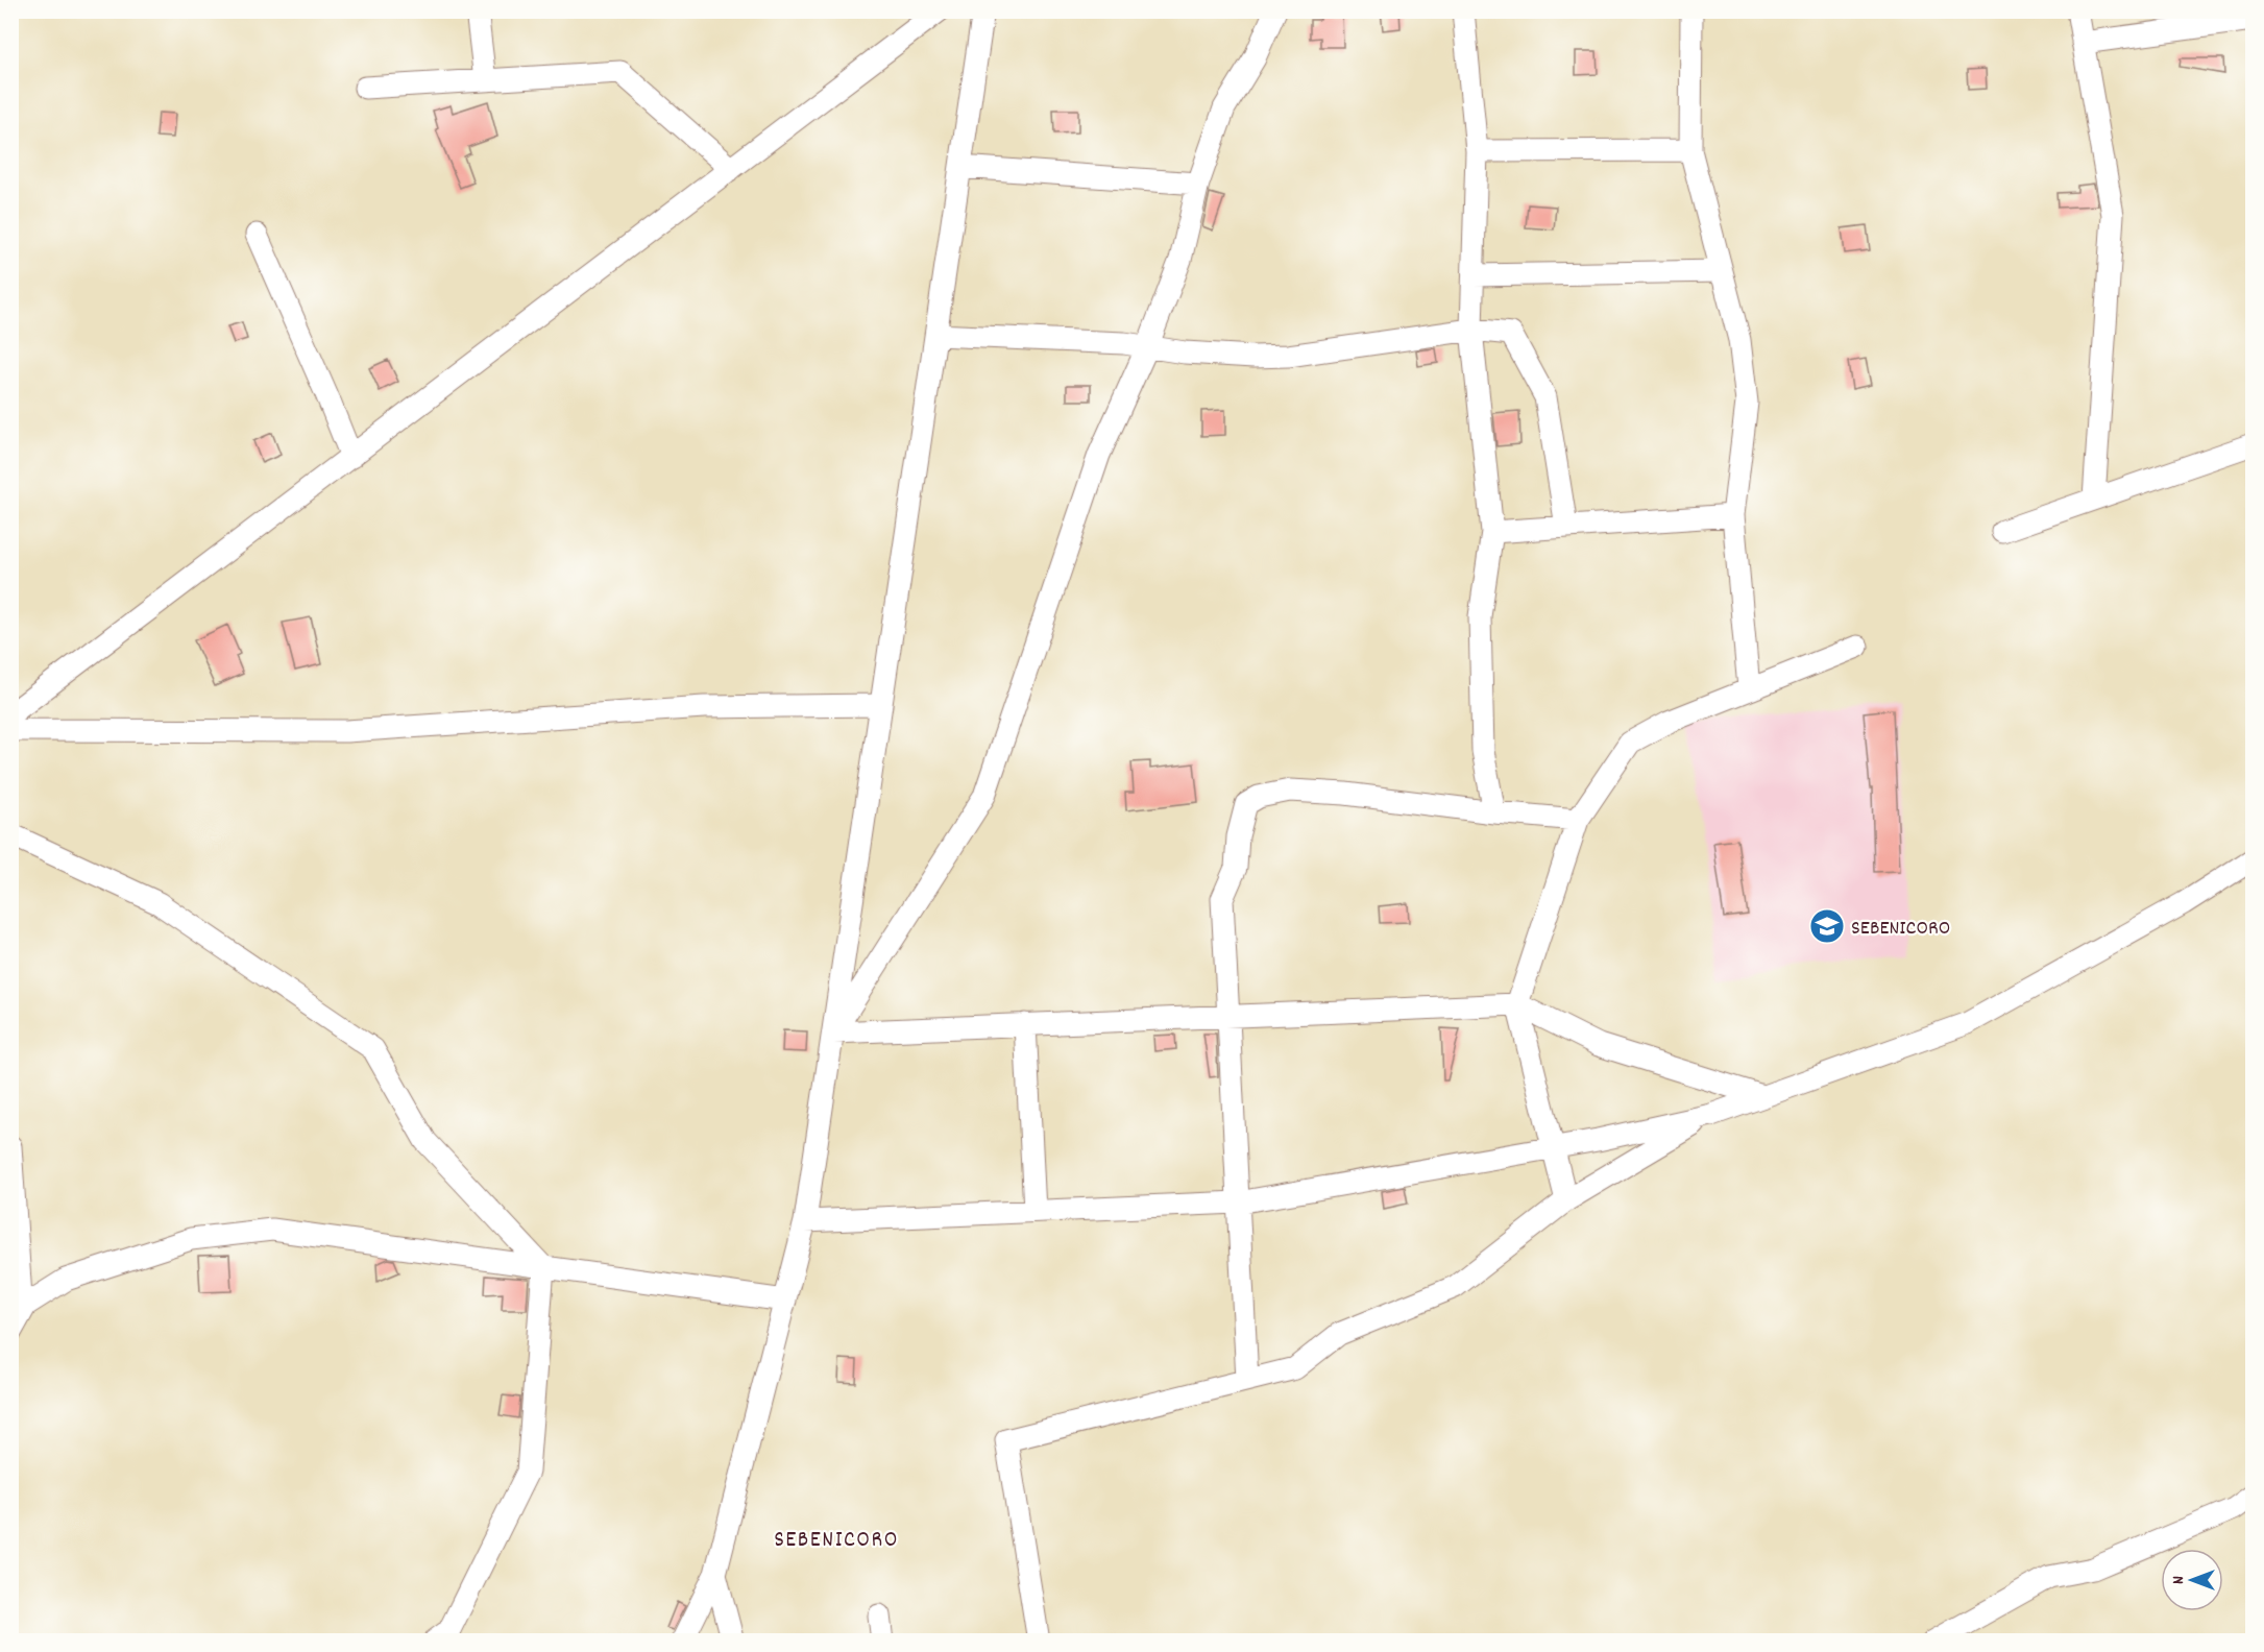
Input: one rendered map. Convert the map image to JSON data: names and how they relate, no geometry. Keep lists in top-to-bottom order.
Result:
{
  "districts": ["SEBENICORO"],
  "places": {
    "school or university": ["SEBENICORO"]
  },
  "north": "left"
}
